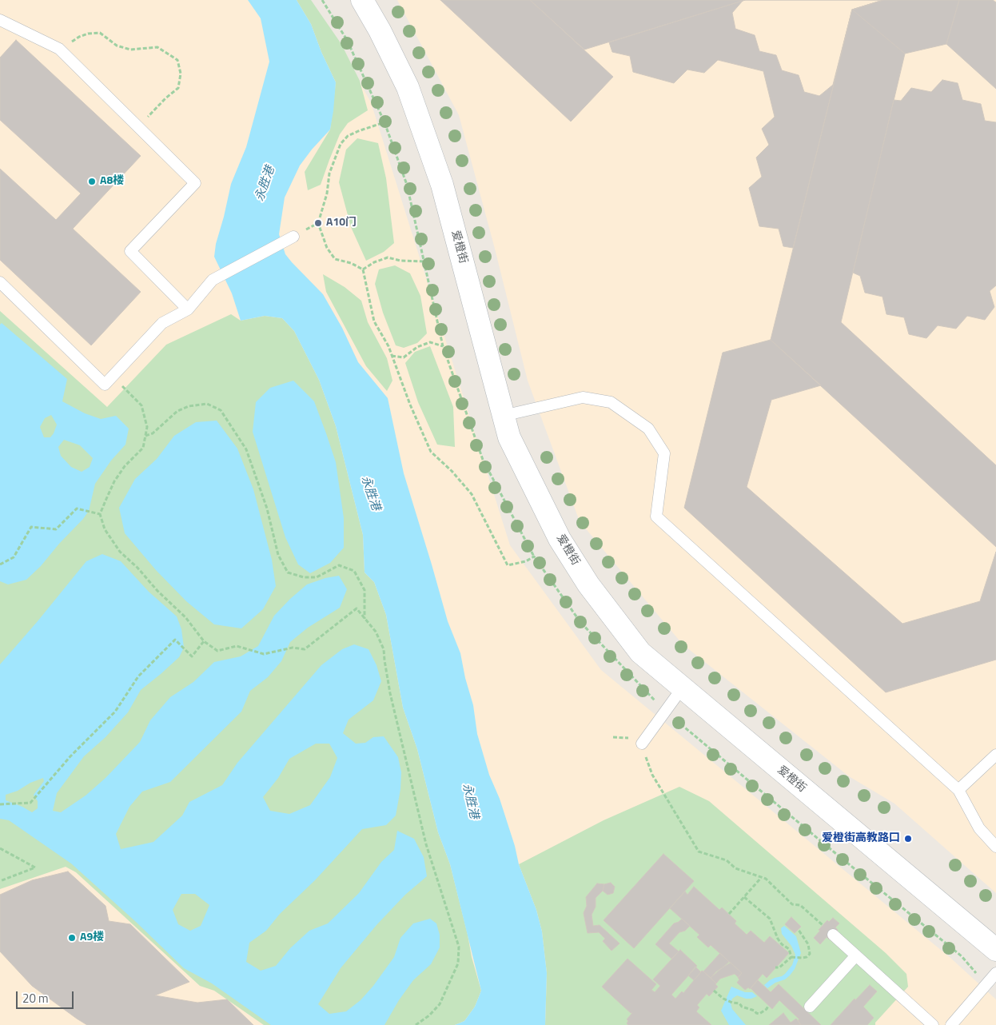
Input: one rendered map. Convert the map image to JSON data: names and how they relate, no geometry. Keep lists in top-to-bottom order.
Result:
{
  "streets": {
    "street": ["爱橙街"]
  },
  "water": ["永胜港"],
  "places": [
    "A8楼",
    "A10门",
    "爱橙街高教路口",
    "A9楼"
  ],
  "scale_bar": "20 m"
}
